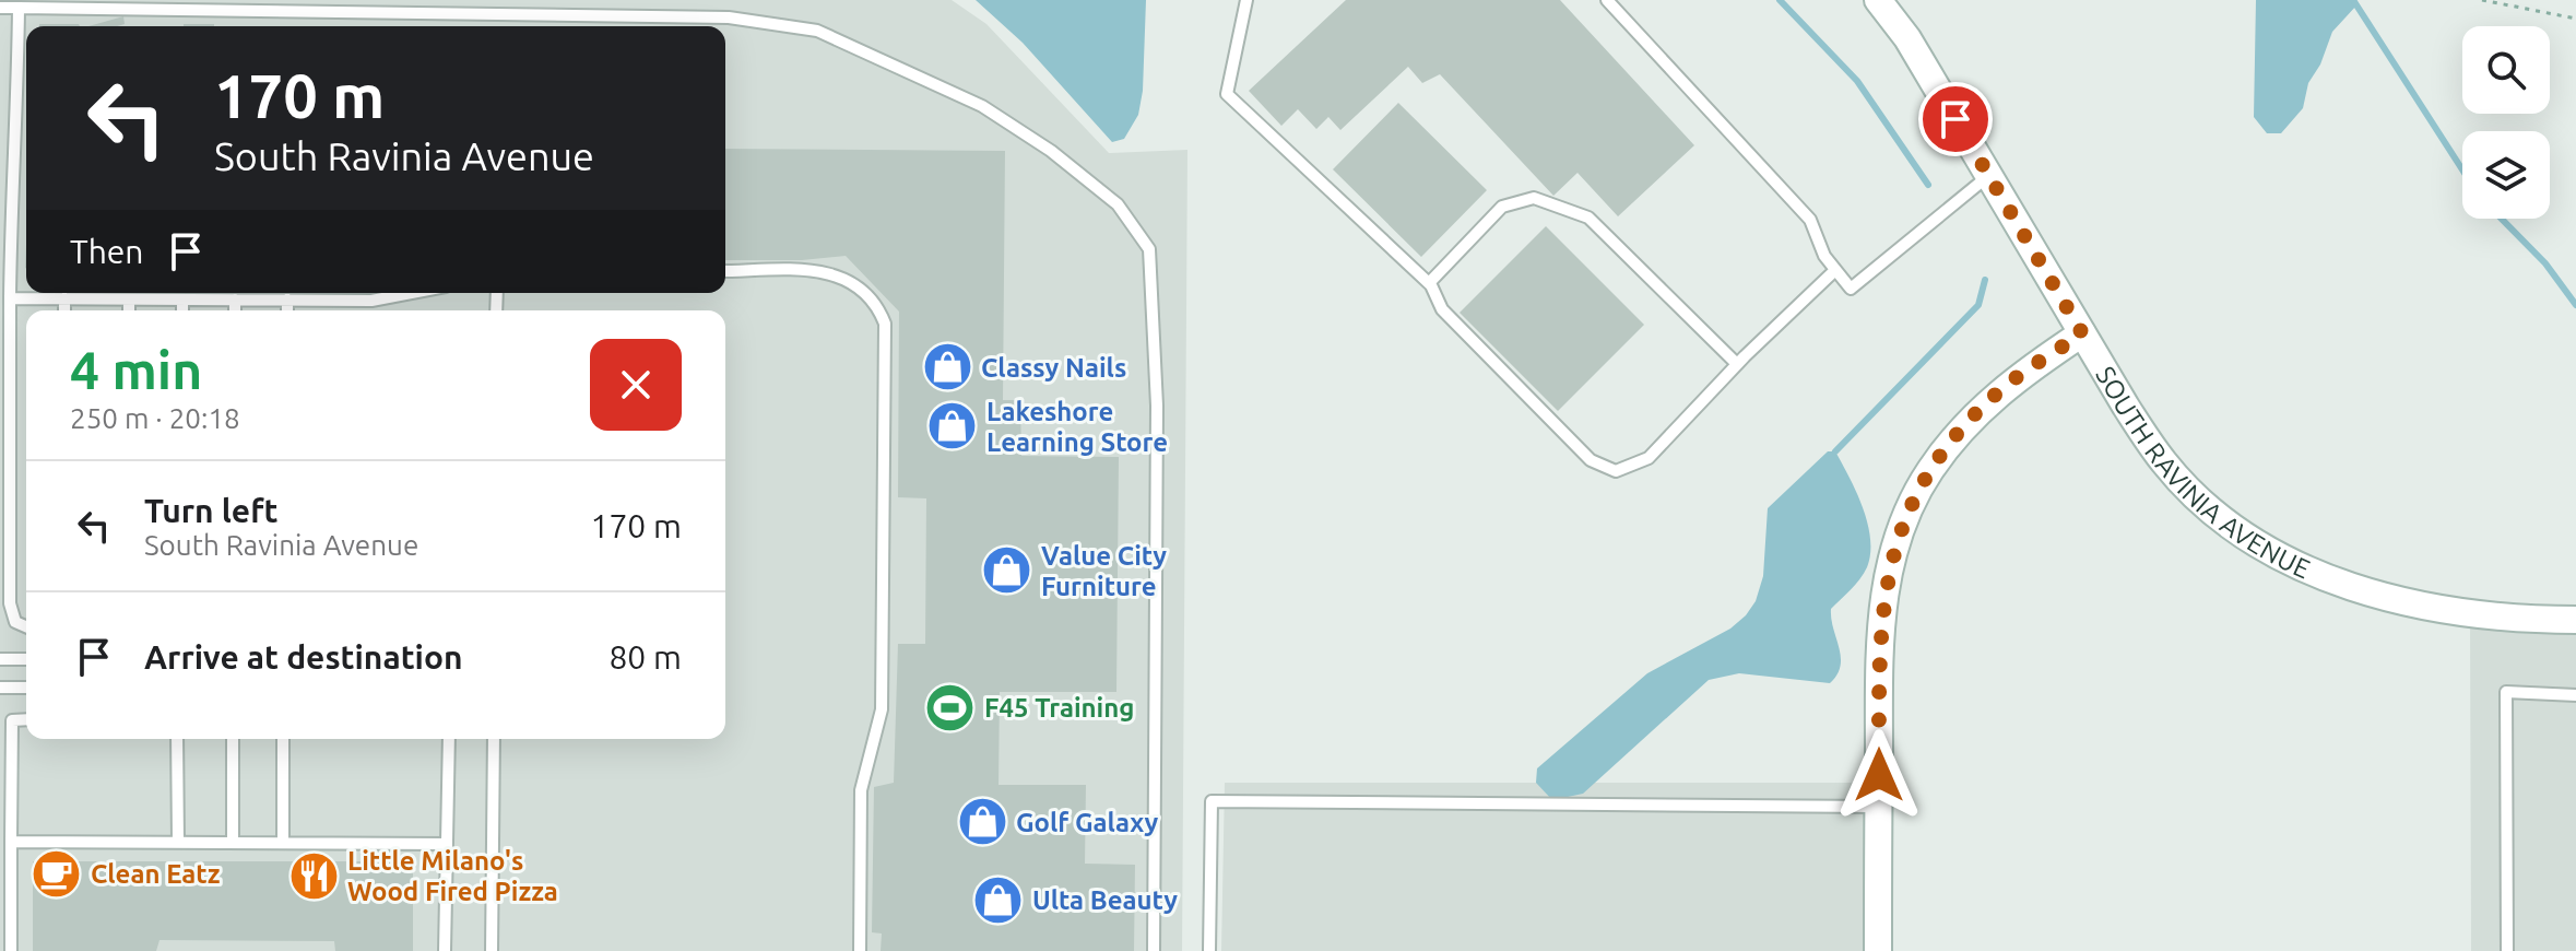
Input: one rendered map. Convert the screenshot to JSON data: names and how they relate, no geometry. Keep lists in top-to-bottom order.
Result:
{
  "streets": {
    "street": ["SOUTH RAVINIA AVENUE"]
  },
  "places": {
    "shop": [
      "Classy Nails",
      "Lakeshore Learning Store",
      "Value City Furniture",
      "Golf Galaxy",
      "Ulta Beauty"
    ],
    "sports": ["F45 Training"],
    "cafe": ["Clean Eatz"],
    "restaurant": ["Little Milano's Wood Fired Pizza"]
  },
  "page": {
    "turn": ["170 m", "South Ravinia Avenue"],
    "then": "Then",
    "heading": ["4 min", "250 m · 20:18"],
    "list": [
      {
        "name": "Turn left",
        "note": "South Ravinia Avenue",
        "value": "170 m"
      },
      {
        "name": "Arrive at destination",
        "value": "80 m"
      }
    ]
  }
}
